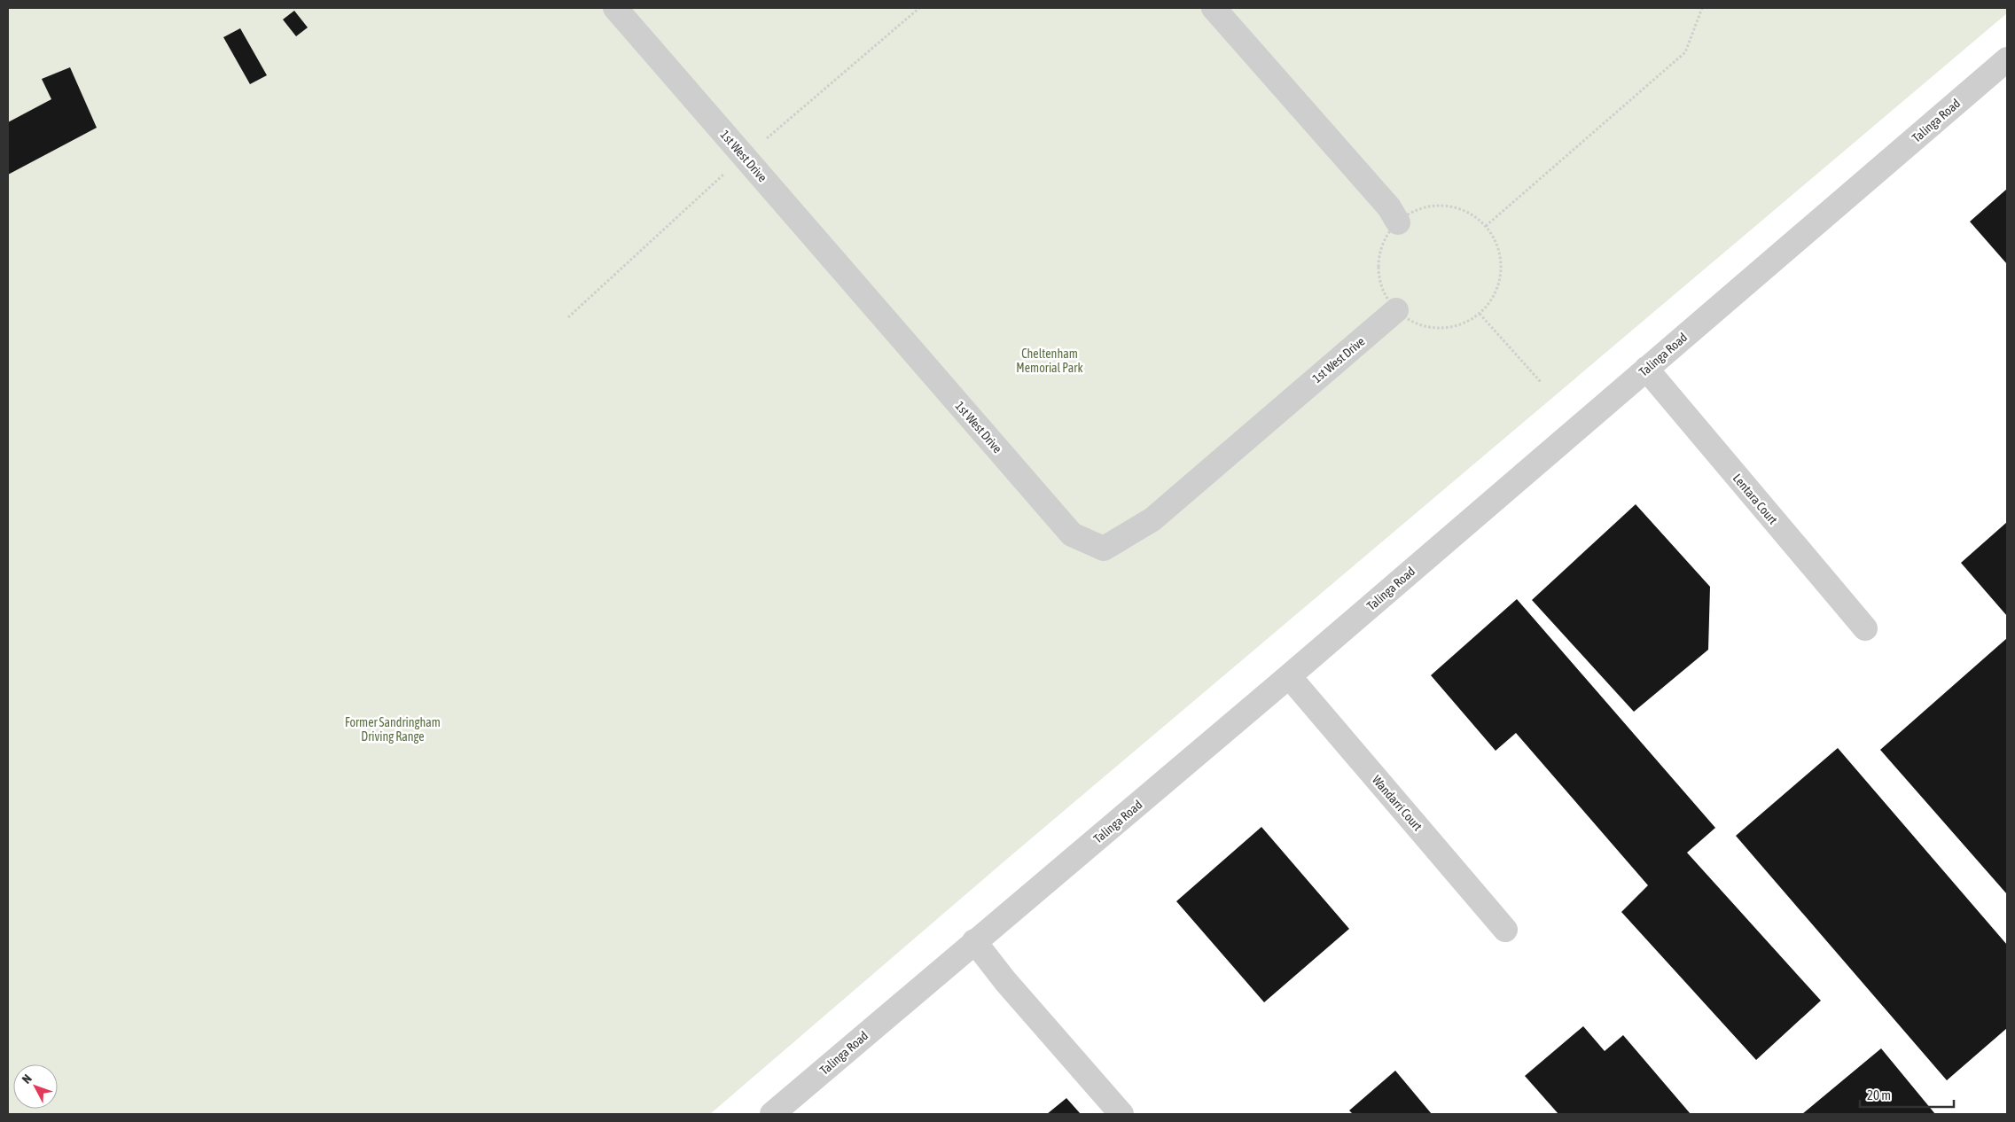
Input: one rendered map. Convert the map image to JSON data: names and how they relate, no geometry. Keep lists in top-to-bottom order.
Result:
{
  "streets": {
    "street": [
      "Talinga Road",
      "1st West Drive",
      "Lentara Court",
      "Wandarri Court"
    ]
  },
  "crossings": [
    ["Talinga Road", "Lentara Court"],
    ["Talinga Road", "Wandarri Court"]
  ],
  "parks": ["Cheltenham Memorial Park", "Former Sandringham Driving Range"],
  "scale_bar": "20 m",
  "north": "top left"
}
